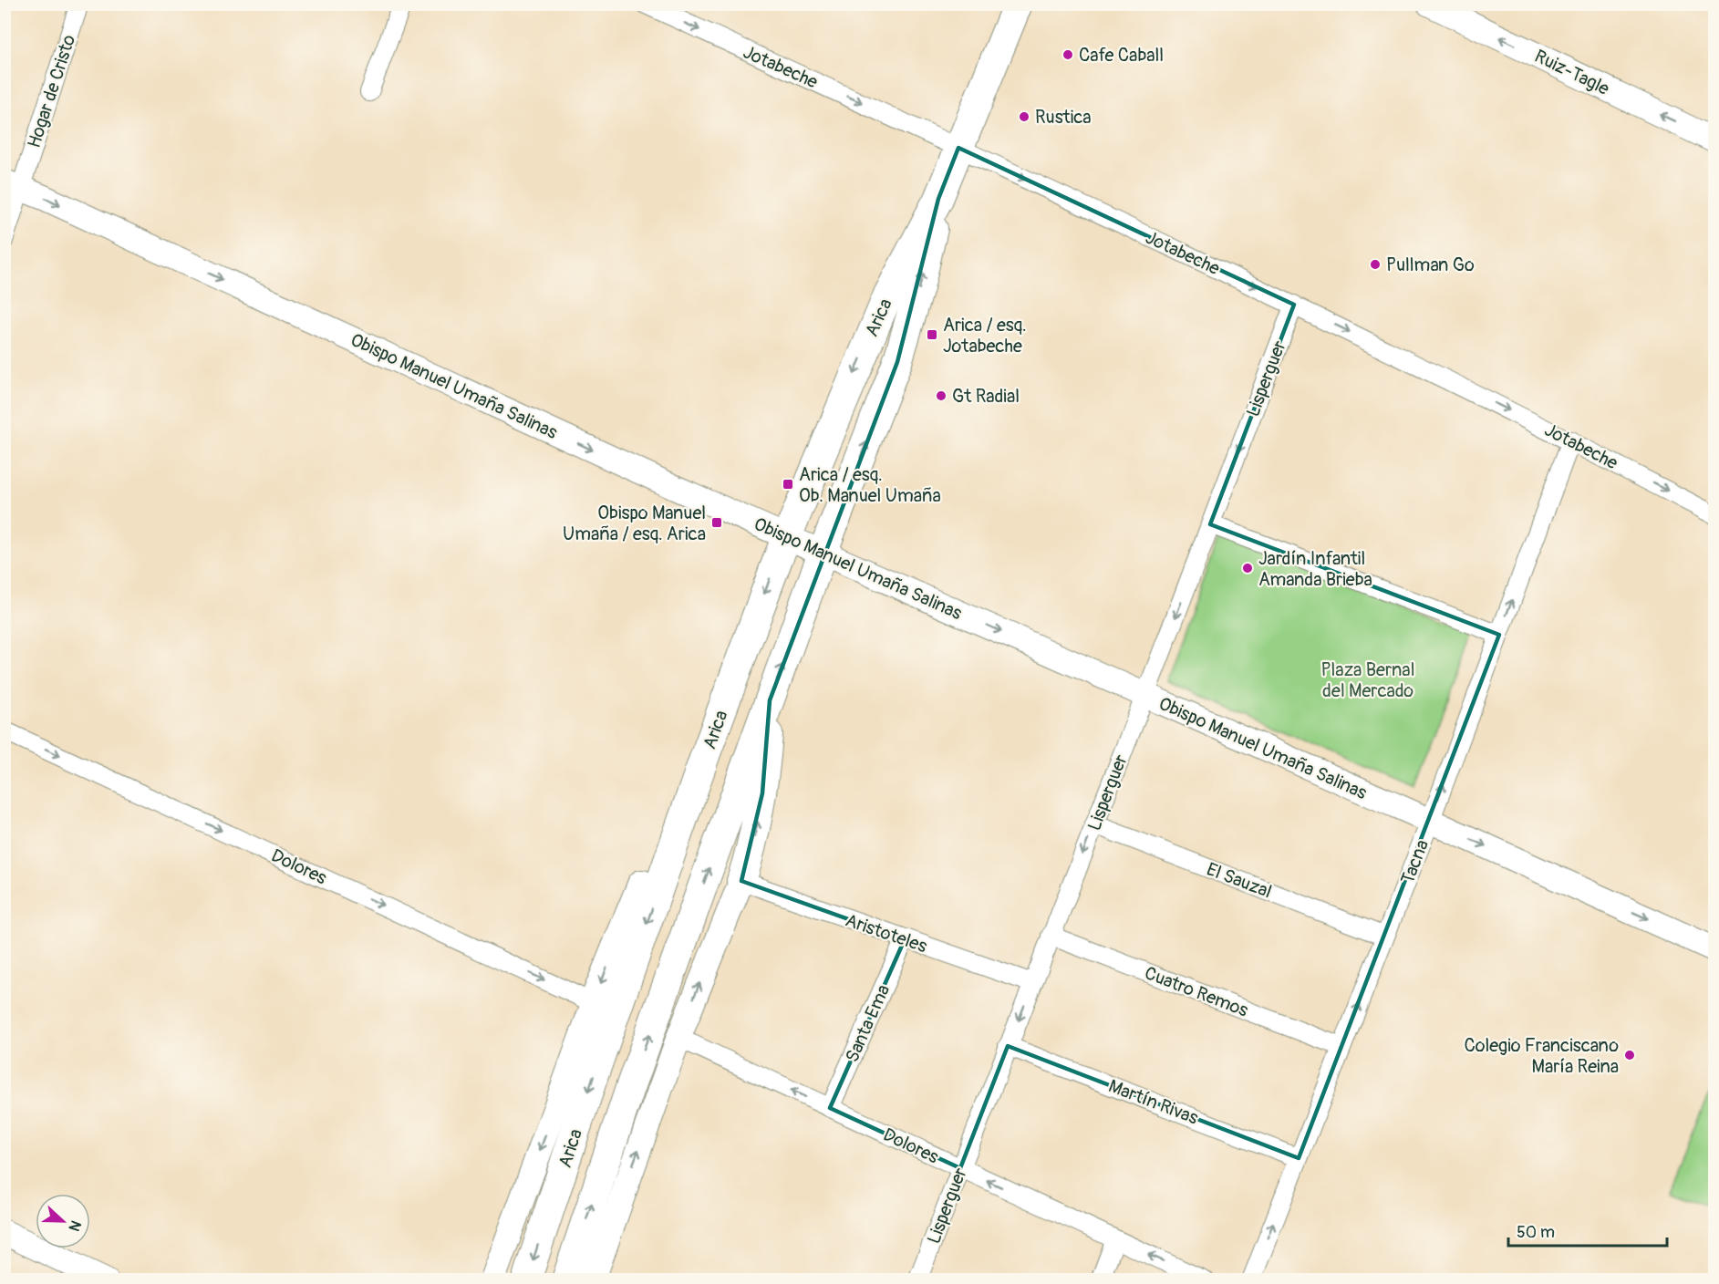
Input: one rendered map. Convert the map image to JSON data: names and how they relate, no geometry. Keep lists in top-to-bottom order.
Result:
{
  "streets": {
    "main road": ["Arica"],
    "street": [
      "Jotabeche",
      "Ruiz-Tagle",
      "Hogar de Cristo",
      "Lisperguer",
      "Obispo Manuel Umaña Salinas",
      "Tacna",
      "Dolores",
      "El Sauzal",
      "Aristoteles",
      "Cuatro Remos",
      "Santa Ema",
      "Martín Rivas"
    ]
  },
  "crossings": [
    ["Jotabeche", "Arica"],
    ["Jotabeche", "Lisperguer"],
    ["Jotabeche", "Tacna"],
    ["Hogar de Cristo", "Obispo Manuel Umaña Salinas"],
    ["Arica", "Obispo Manuel Umaña Salinas"],
    ["Arica", "Dolores"],
    ["Lisperguer", "Obispo Manuel Umaña Salinas"],
    ["Lisperguer", "Dolores"],
    ["Lisperguer", "El Sauzal"],
    ["Lisperguer", "Aristoteles"],
    ["Lisperguer", "Cuatro Remos"],
    ["Lisperguer", "Martín Rivas"],
    ["Obispo Manuel Umaña Salinas", "Tacna"],
    ["Tacna", "El Sauzal"],
    ["Tacna", "Cuatro Remos"],
    ["Tacna", "Martín Rivas"],
    ["Dolores", "Santa Ema"],
    ["Aristoteles", "Santa Ema"]
  ],
  "one_way": [
    "Jotabeche",
    "Ruiz-Tagle",
    "Lisperguer",
    "Obispo Manuel Umaña Salinas",
    "Tacna"
  ],
  "parks": ["Plaza Bernal del Mercado"],
  "places": {
    "other": [
      "Cafe Caball",
      "Rustica",
      "Pullman Go",
      "Gt Radial",
      "Jardín Infantil Amanda Brieba",
      "Colegio Franciscano María Reina"
    ],
    "transit": ["Arica / esq. Jotabeche", "Arica / esq. Ob. Manuel Umaña", "Obispo Manuel Umaña / esq. Arica"]
  },
  "scale_bar": "50 m",
  "north": "right"
}
